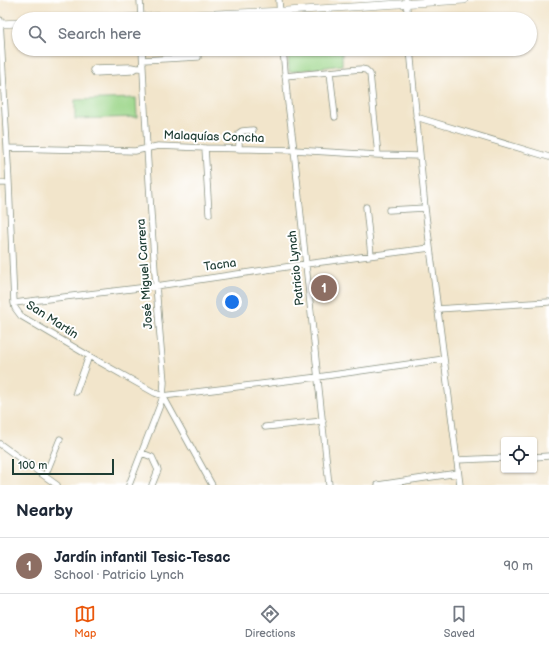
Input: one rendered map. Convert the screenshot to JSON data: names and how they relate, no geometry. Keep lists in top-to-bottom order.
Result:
{
  "streets": {
    "street": [
      "Malaquías Concha",
      "Tacna",
      "Patricio Lynch",
      "José Miguel Carrera",
      "San Martín"
    ]
  },
  "crossings": [
    ["Malaquías Concha", "Patricio Lynch"],
    ["Malaquías Concha", "José Miguel Carrera"],
    ["Malaquías Concha", "San Martín"],
    ["Tacna", "Patricio Lynch"],
    ["Tacna", "José Miguel Carrera"],
    ["Tacna", "San Martín"],
    ["José Miguel Carrera", "San Martín"]
  ],
  "scale_bar": "100 m",
  "page": {
    "search": "Search here",
    "pins": "1",
    "scale": "100 m",
    "heading": "Nearby",
    "list": [
      {
        "mark": "1",
        "name": "Jardín infantil Tesic-Tesac",
        "note": "School · Patricio Lynch",
        "value": "90 m"
      }
    ],
    "nav": ["Map", "Directions", "Saved"]
  }
}
